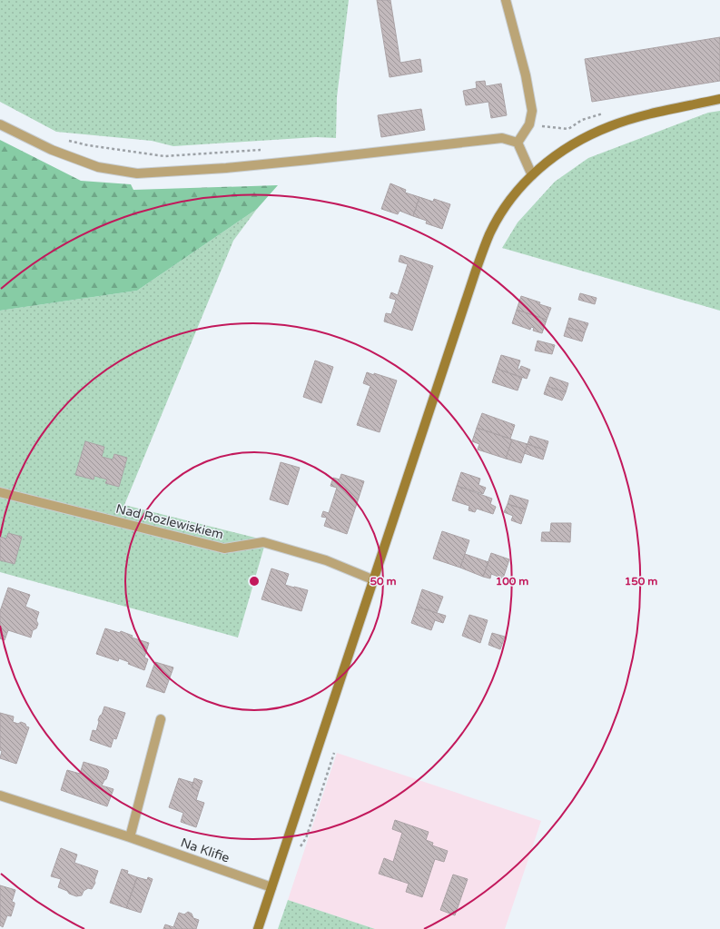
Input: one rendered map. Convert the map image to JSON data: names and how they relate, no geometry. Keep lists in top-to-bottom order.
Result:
{
  "streets": {
    "street": ["Nad Rozlewiskiem", "Na Klifie"]
  },
  "rings": ["50 m", "100 m", "150 m"]
}
